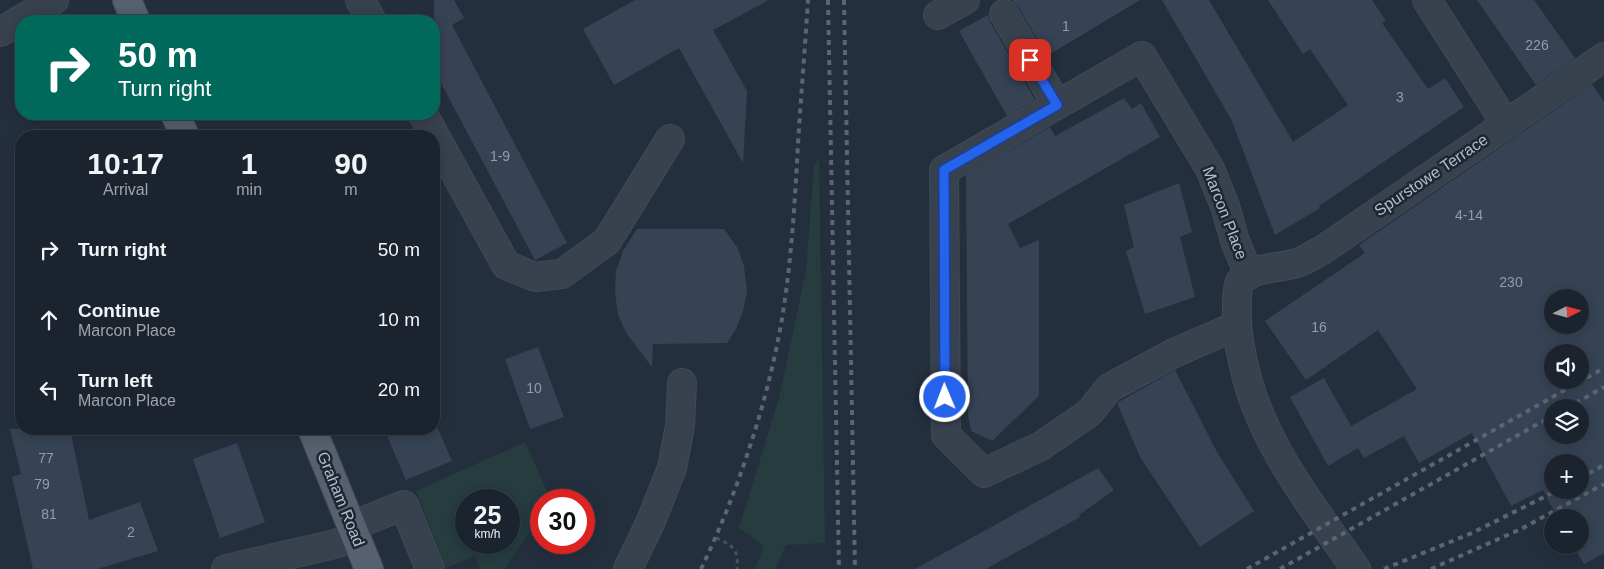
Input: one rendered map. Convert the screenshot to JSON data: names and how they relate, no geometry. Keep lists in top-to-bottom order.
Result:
{
  "streets": {
    "main road": ["Graham Road"],
    "street": ["Spurstowe Terrace", "Marcon Place"]
  },
  "crossings": [
    ["Spurstowe Terrace", "Marcon Place"]
  ],
  "house_numbers": [
    "1",
    "226",
    "3",
    "1-9",
    "4-14",
    "230",
    "16",
    "10",
    "77",
    "79",
    "81",
    "2"
  ],
  "north": "right",
  "page": {
    "turn": ["50 m", "Turn right"],
    "eta": [
      "10:17",
      "Arrival",
      "1",
      "min",
      "90",
      "m"
    ],
    "list": [
      {
        "name": "Turn right",
        "value": "50 m"
      },
      {
        "name": "Continue",
        "note": "Marcon Place",
        "value": "10 m"
      },
      {
        "name": "Turn left",
        "note": "Marcon Place",
        "value": "20 m"
      }
    ],
    "map_buttons": ["+", "−"],
    "speed": "25 km/h",
    "limit": "30"
  }
}
